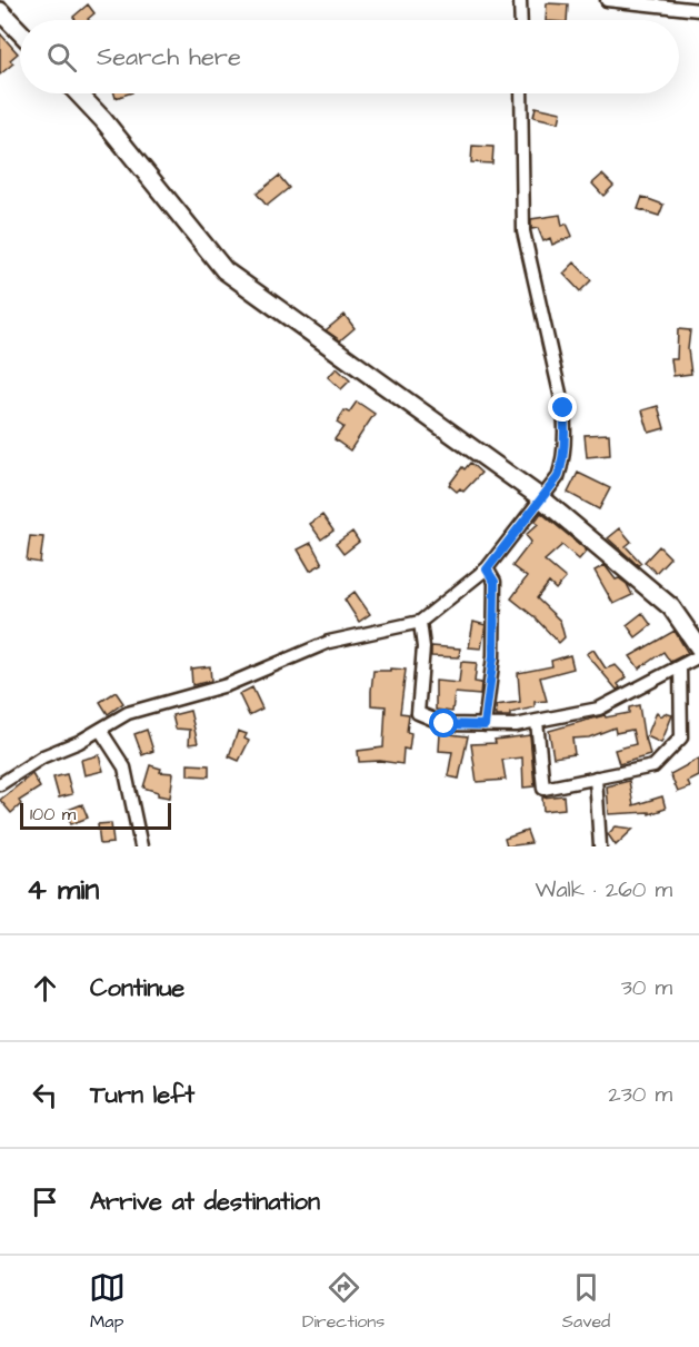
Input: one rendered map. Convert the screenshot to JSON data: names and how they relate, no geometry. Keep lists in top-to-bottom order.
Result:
{
  "scale_bar": "100 m",
  "page": {
    "search": "Search here",
    "scale": "100 m",
    "heading": ["4 min", "Walk · 260 m"],
    "list": [
      ["Continue", "30 m"],
      ["Turn left", "230 m"],
      "Arrive at destination"
    ],
    "nav": ["Map", "Directions", "Saved"]
  }
}
